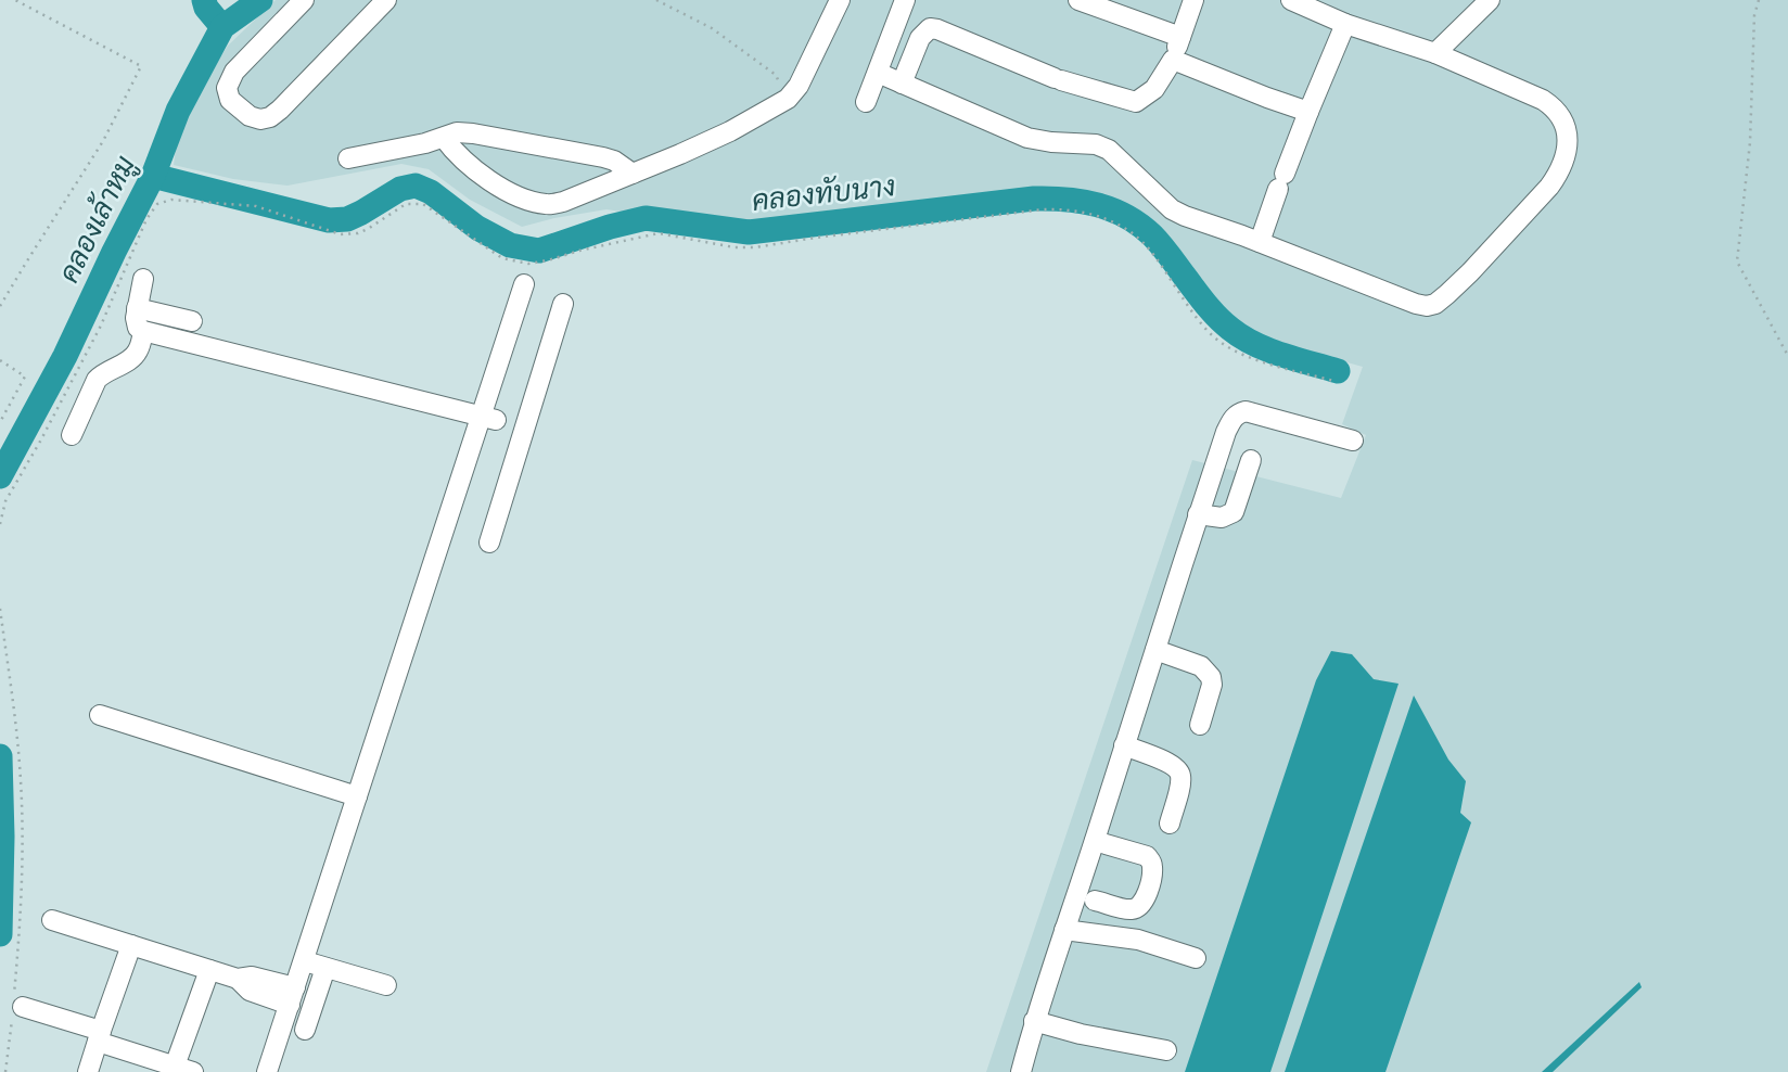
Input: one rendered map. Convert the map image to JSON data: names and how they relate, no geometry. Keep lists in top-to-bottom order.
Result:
{
  "water": ["คลองทับนาง", "คลองเล้าหมู"]
}
